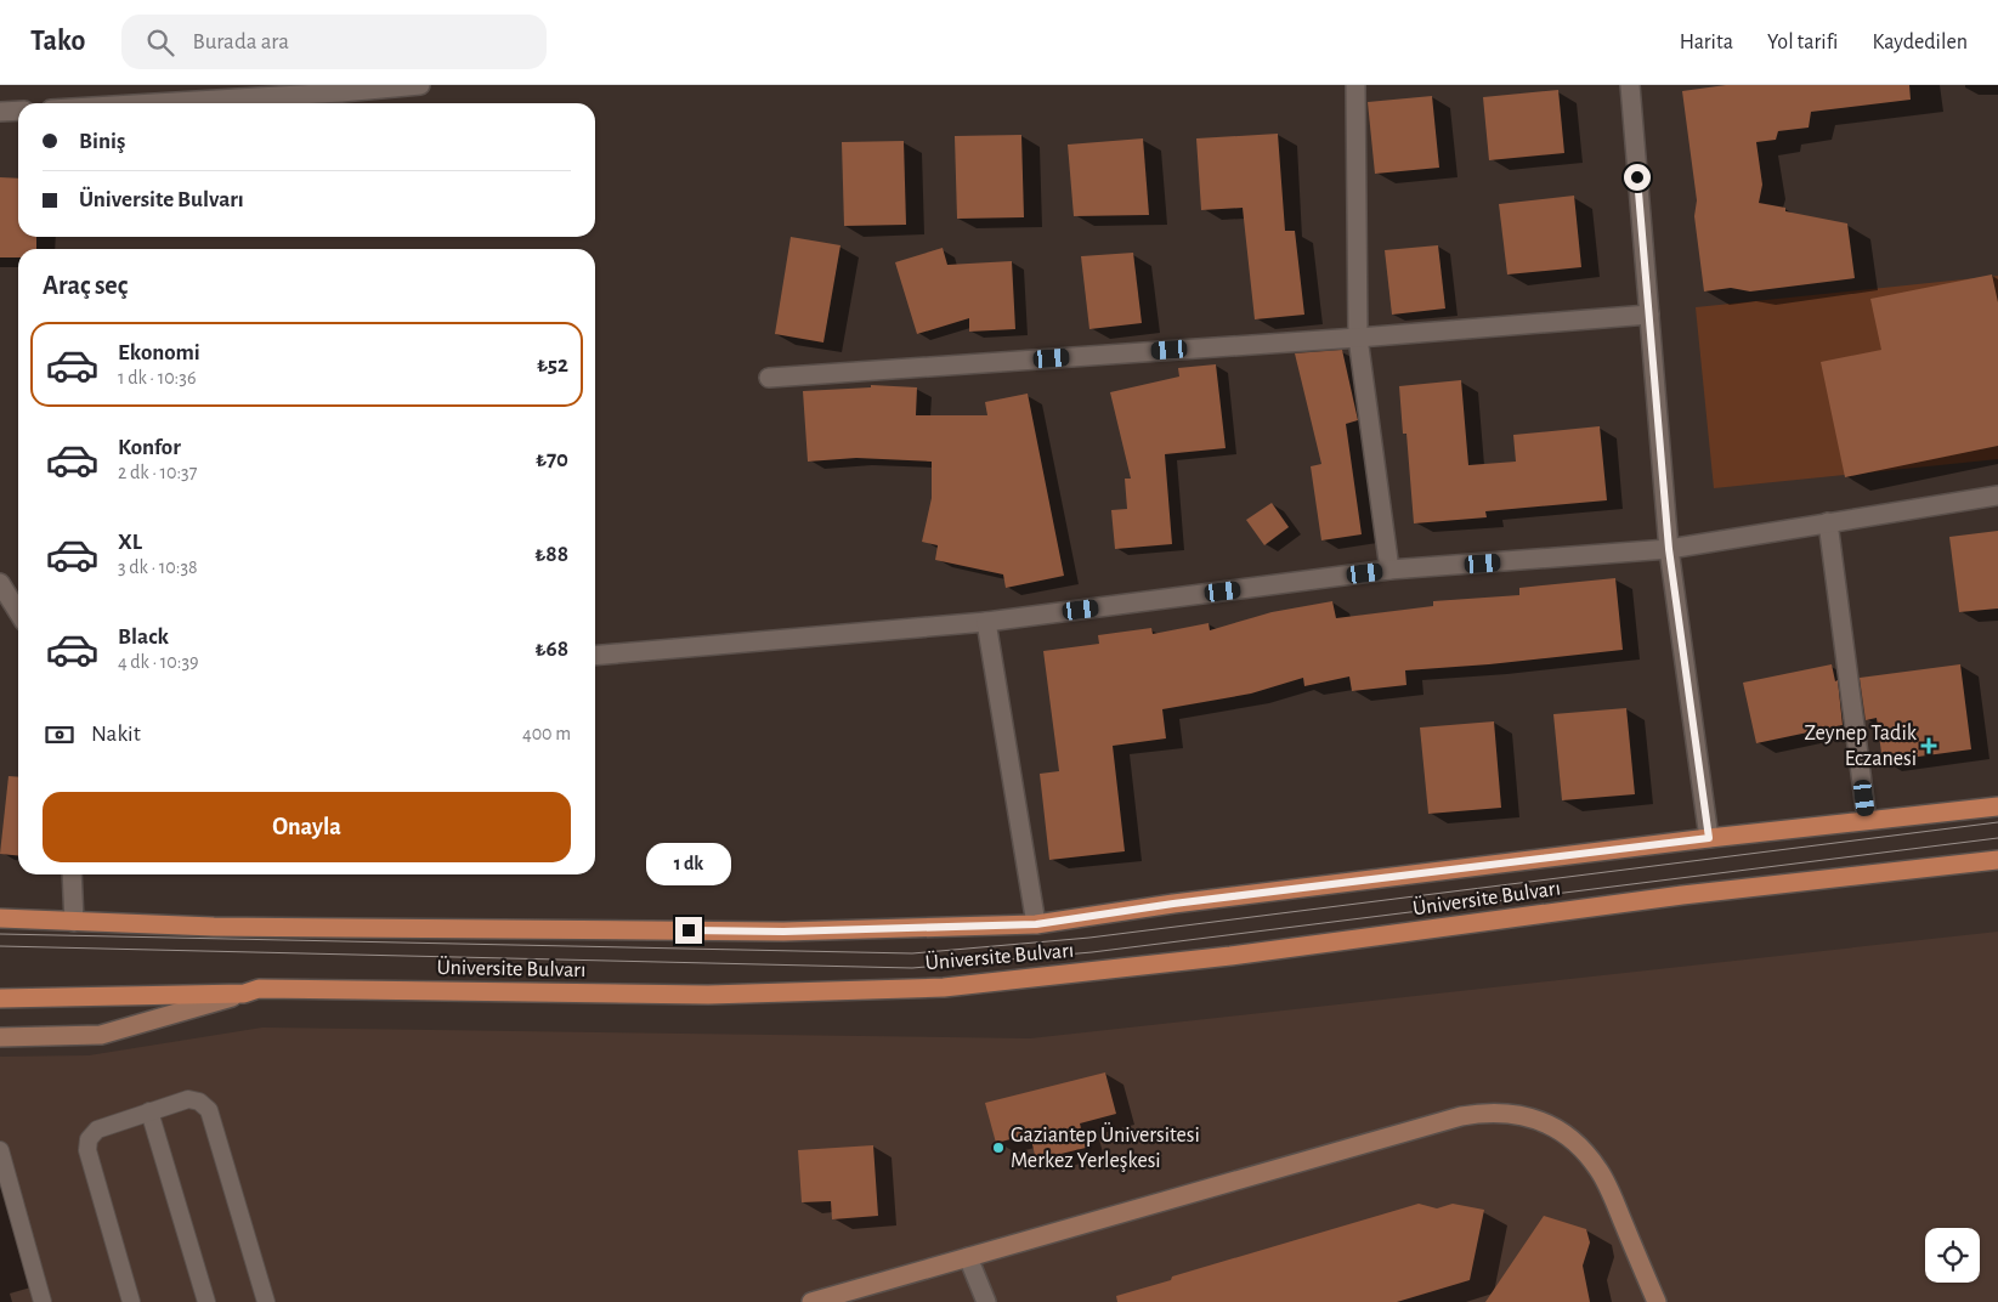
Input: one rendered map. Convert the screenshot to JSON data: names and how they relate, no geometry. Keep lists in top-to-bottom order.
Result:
{
  "streets": {
    "main road": ["Üniversite Bulvarı"]
  },
  "places": {
    "health": ["Zeynep Tadik Eczanesi"],
    "other": ["Gaziantep Üniversitesi Merkez Yerleşkesi"]
  },
  "page": {
    "header": "Tako",
    "search": "Burada ara",
    "nav": ["Harita", "Yol tarifi", "Kaydedilen"],
    "banner": ["Biniş", "Üniversite Bulvarı"],
    "heading": "Araç seç",
    "list": [
      {
        "name": "Ekonomi",
        "note": "1 dk · 10:36",
        "value": "₺52"
      },
      {
        "name": "Konfor",
        "note": "2 dk · 10:37",
        "value": "₺70"
      },
      {
        "name": "XL",
        "note": "3 dk · 10:38",
        "value": "₺88"
      },
      {
        "name": "Black",
        "note": "4 dk · 10:39",
        "value": "₺68"
      }
    ],
    "pay": ["Nakit", "400 m"],
    "buttons": "Onayla",
    "bubble": "1 dk"
  }
}
